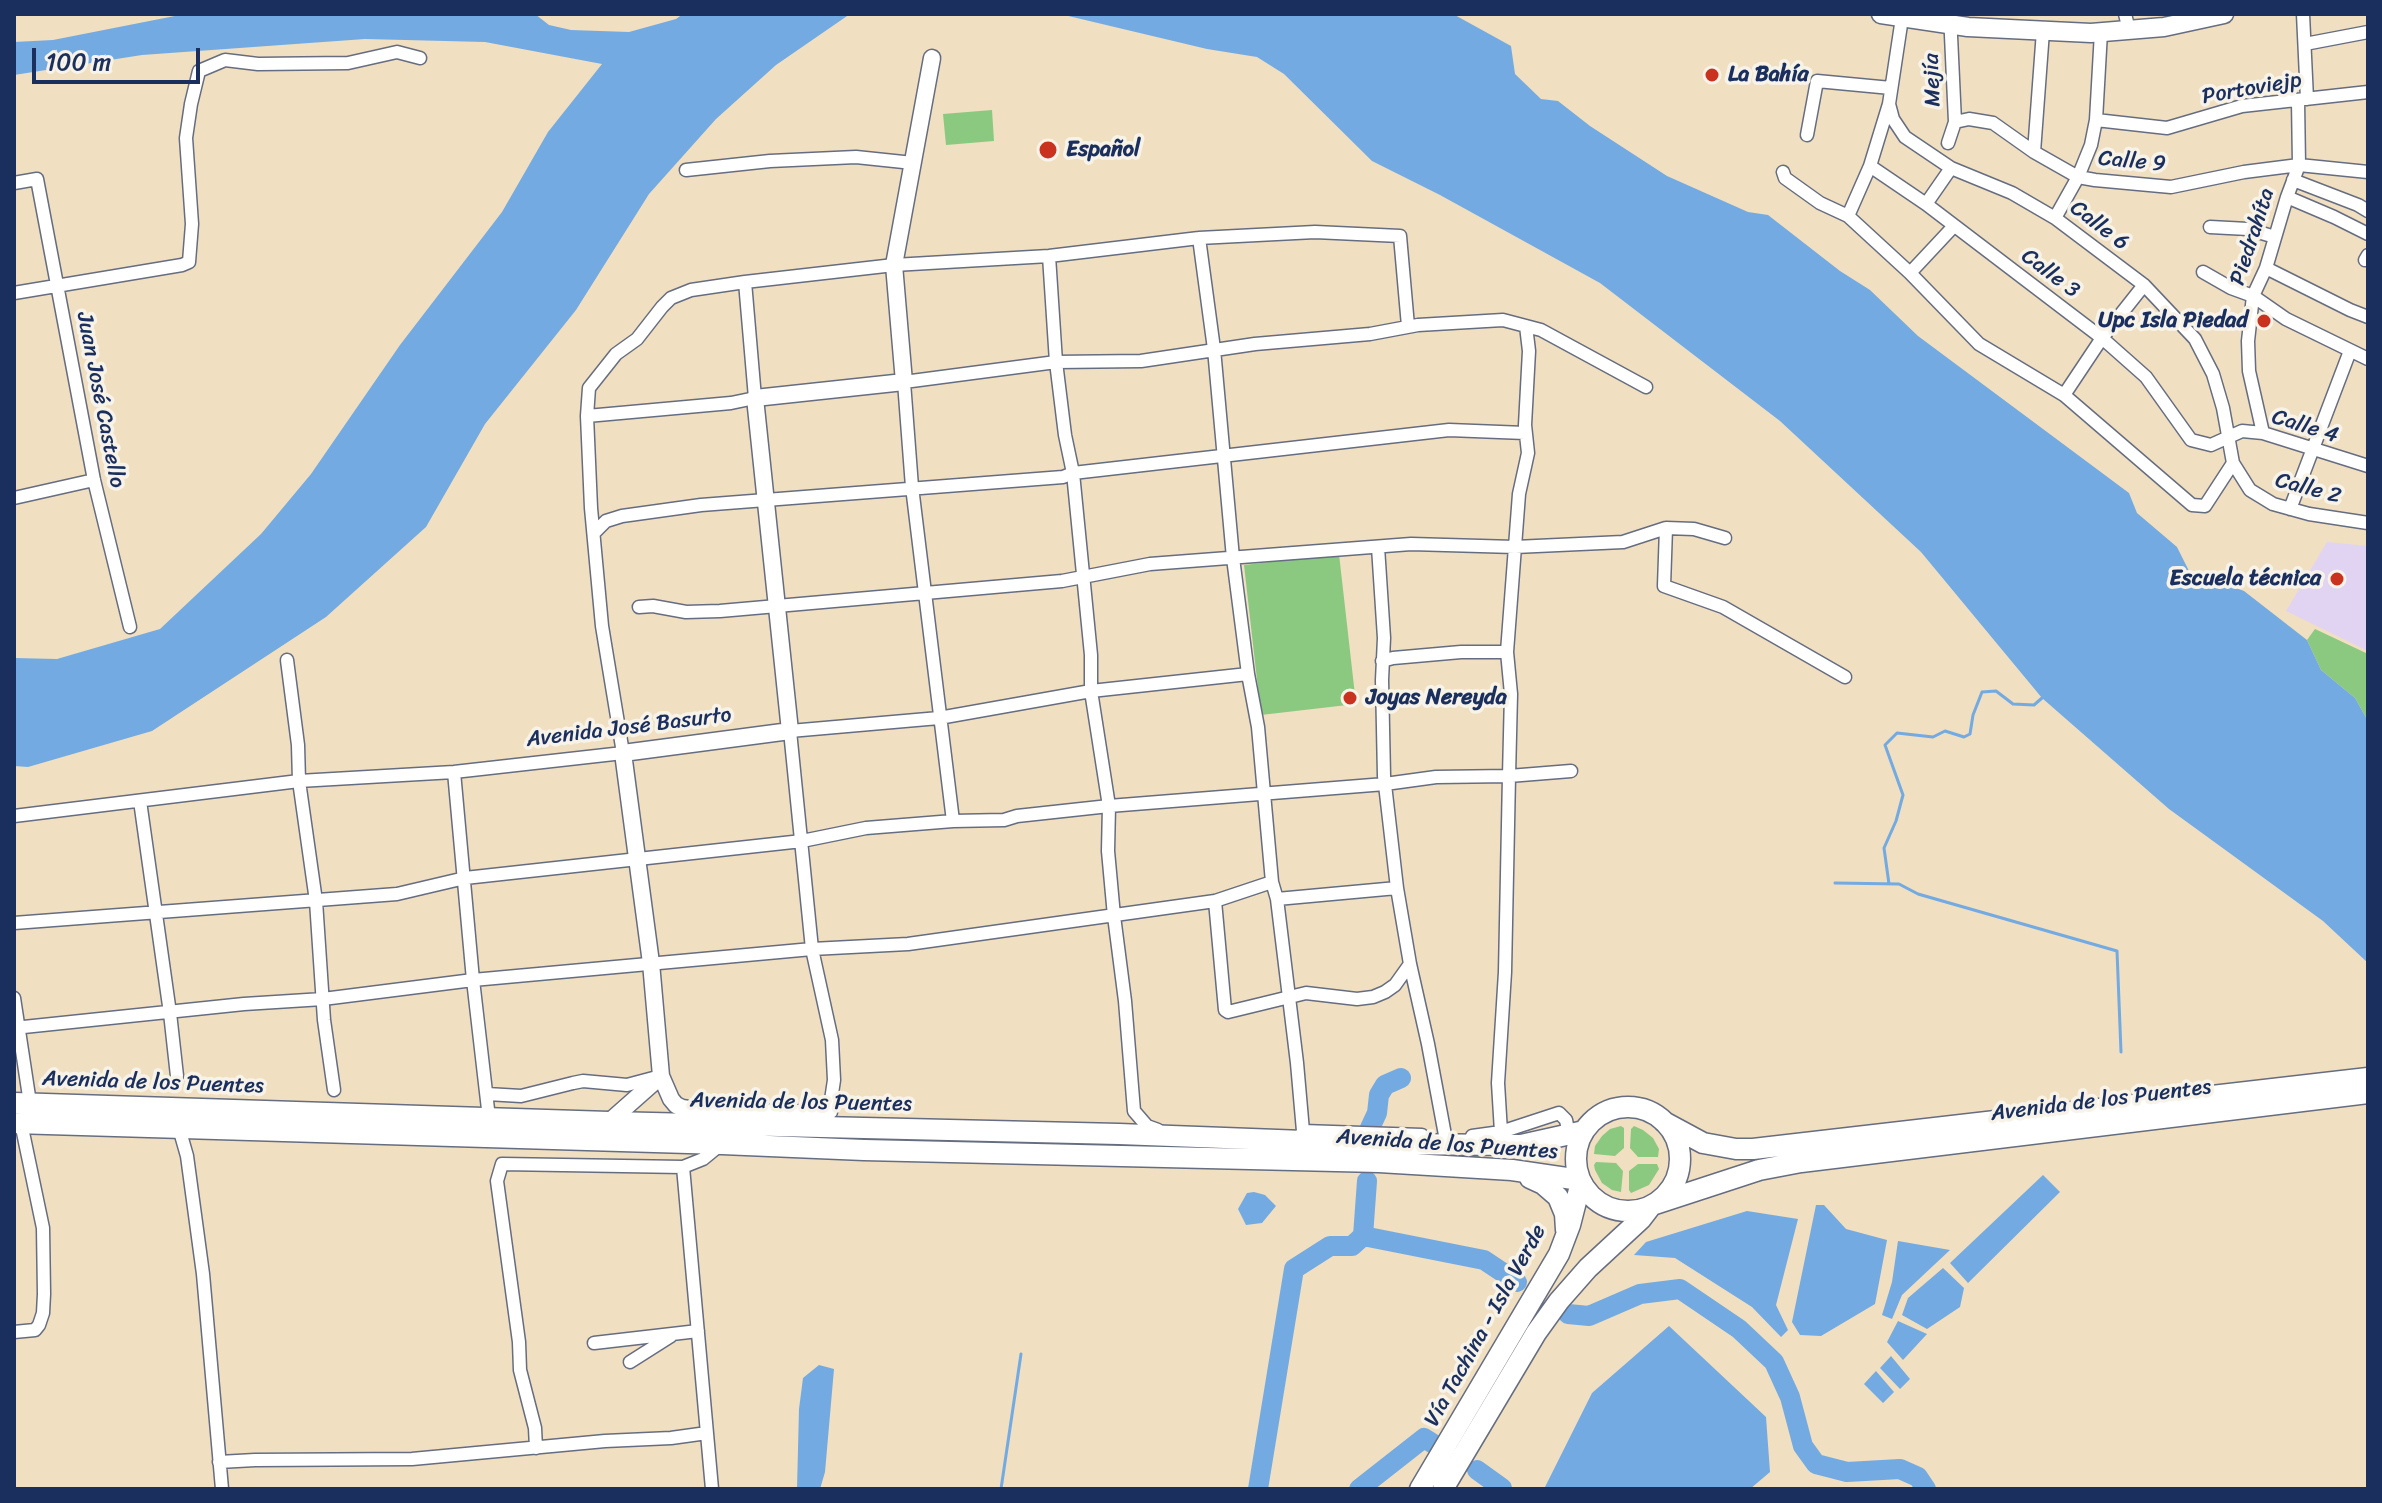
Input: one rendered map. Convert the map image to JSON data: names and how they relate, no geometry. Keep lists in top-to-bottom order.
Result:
{
  "streets": {
    "main road": ["Avenida de los Puentes", "Vía Tachina - Isla Verde"],
    "street": [
      "Mejía",
      "Portoviejp",
      "Calle 9",
      "Calle 6",
      "Piedrahíta",
      "Calle 3",
      "Juan José Castello",
      "Calle 4",
      "Calle 2",
      "Avenida José Basurto"
    ]
  },
  "crossings": [
    ["Mejía", "Calle 9"],
    ["Portoviejp", "Piedrahíta"],
    ["Calle 9", "Piedrahíta"],
    ["Calle 6", "Calle 3"],
    ["Calle 6", "Calle 4"],
    ["Calle 6", "Calle 2"],
    ["Piedrahíta", "Calle 4"],
    ["Calle 3", "Calle 4"],
    ["Calle 3", "Calle 2"],
    ["Calle 4", "Calle 2"],
    ["Avenida de los Puentes", "Vía Tachina - Isla Verde"]
  ],
  "places": [
    "La Bahía",
    "Español",
    "Upc Isla Piedad",
    "Escuela técnica",
    "Joyas Nereyda"
  ],
  "scale_bar": "100 m"
}
